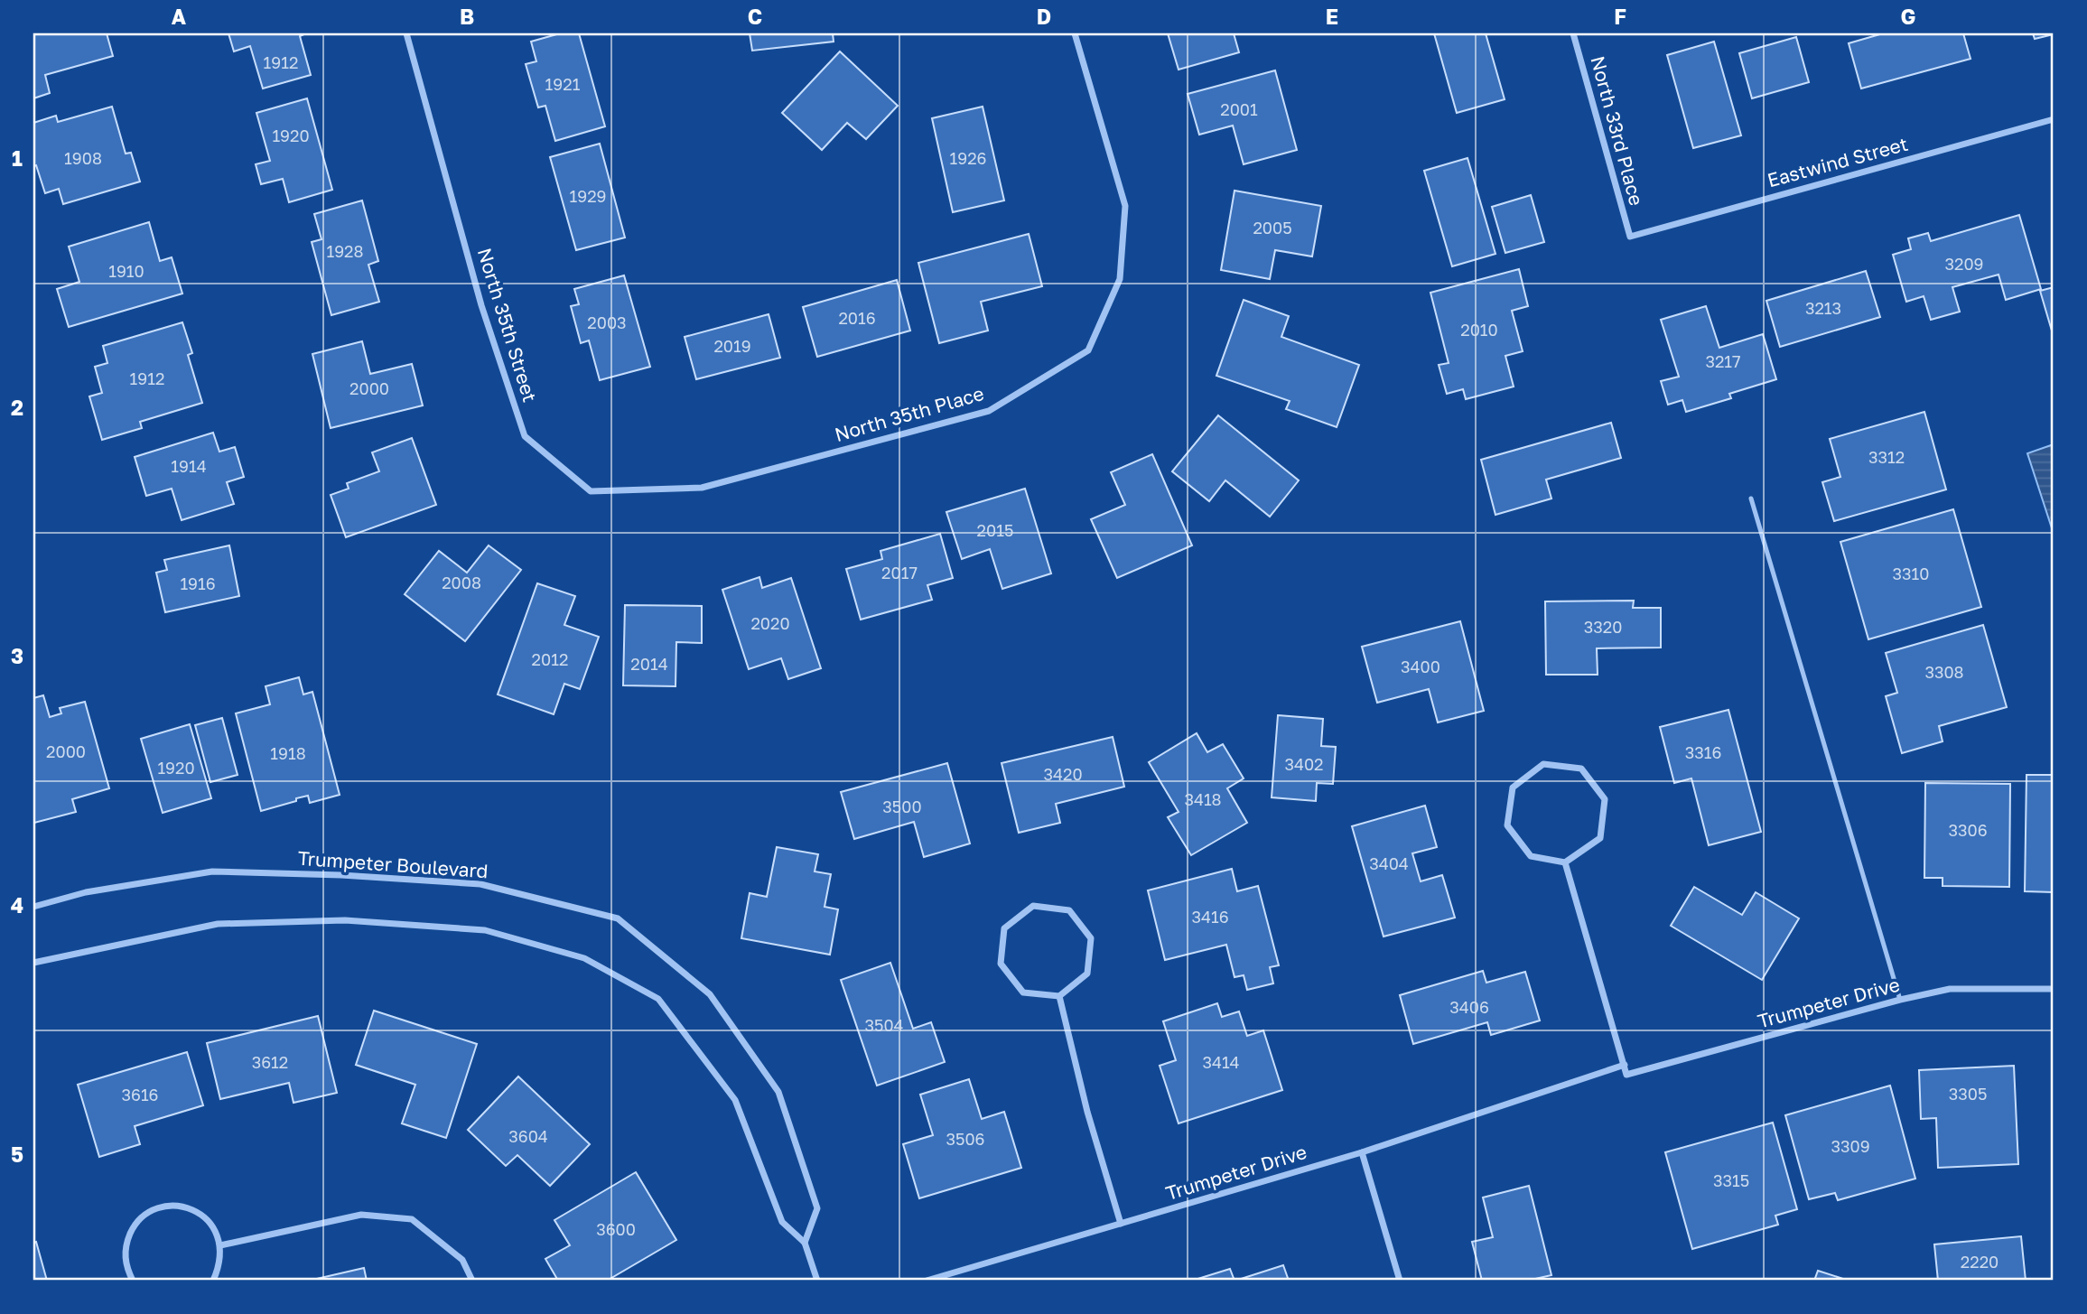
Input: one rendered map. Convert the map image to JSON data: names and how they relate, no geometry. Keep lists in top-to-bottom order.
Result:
{
  "streets": {
    "street": [
      "North 33rd Place",
      "Eastwind Street",
      "North 35th Street",
      "North 35th Place",
      "Trumpeter Boulevard",
      "Trumpeter Drive"
    ]
  },
  "crossings": [
    ["North 33rd Place", "Eastwind Street"],
    ["North 35th Street", "North 35th Place"]
  ],
  "house_numbers": [
    "1912",
    "1921",
    "2001",
    "1920",
    "1908",
    "1926",
    "1929",
    "2005",
    "1928",
    "3209",
    "1910",
    "3213",
    "2016",
    "2003",
    "2010",
    "2019",
    "3217",
    "1912",
    "2000",
    "3312",
    "1914",
    "2015",
    "2017",
    "3310",
    "2008",
    "1916",
    "2020",
    "3320",
    "2012",
    "2014",
    "3400",
    "3308",
    "2000",
    "3316",
    "1918",
    "3402",
    "1920",
    "3420",
    "3418",
    "3500",
    "3306",
    "3404",
    "3416",
    "3406",
    "3504",
    "3612",
    "3414",
    "3305",
    "3616",
    "3604",
    "3506",
    "3309",
    "3315",
    "3600",
    "2220"
  ],
  "grid": {
    "columns": [
      "A",
      "B",
      "C",
      "D",
      "E",
      "F",
      "G"
    ],
    "rows": [
      "1",
      "2",
      "3",
      "4",
      "5"
    ]
  }
}
